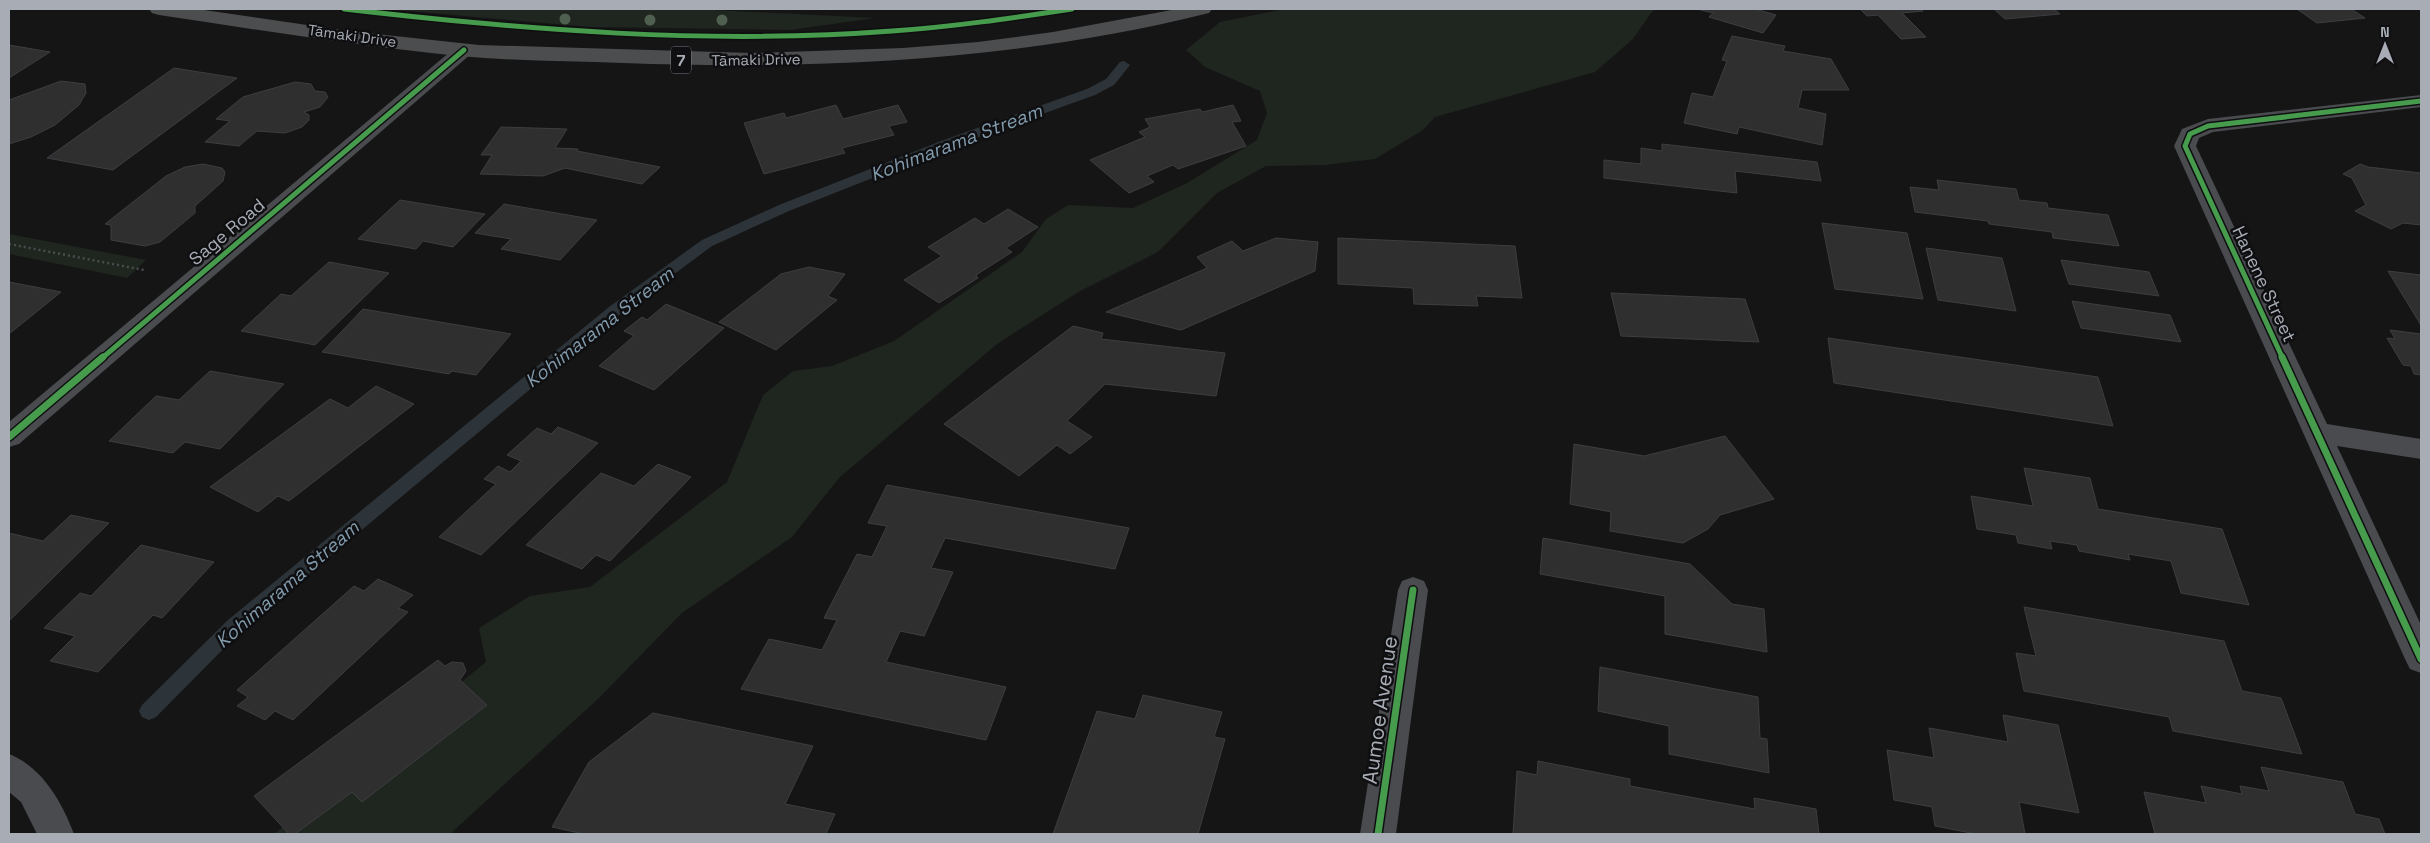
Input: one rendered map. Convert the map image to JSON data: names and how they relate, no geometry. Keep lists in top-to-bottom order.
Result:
{
  "streets": {
    "main road": ["Tāmaki Drive", "7"],
    "street": ["Sage Road", "Hanene Street", "Aumoe Avenue"]
  },
  "crossings": [
    ["Tāmaki Drive", "Sage Road"]
  ],
  "water": ["Kohimarama Stream"],
  "north": "top"
}
